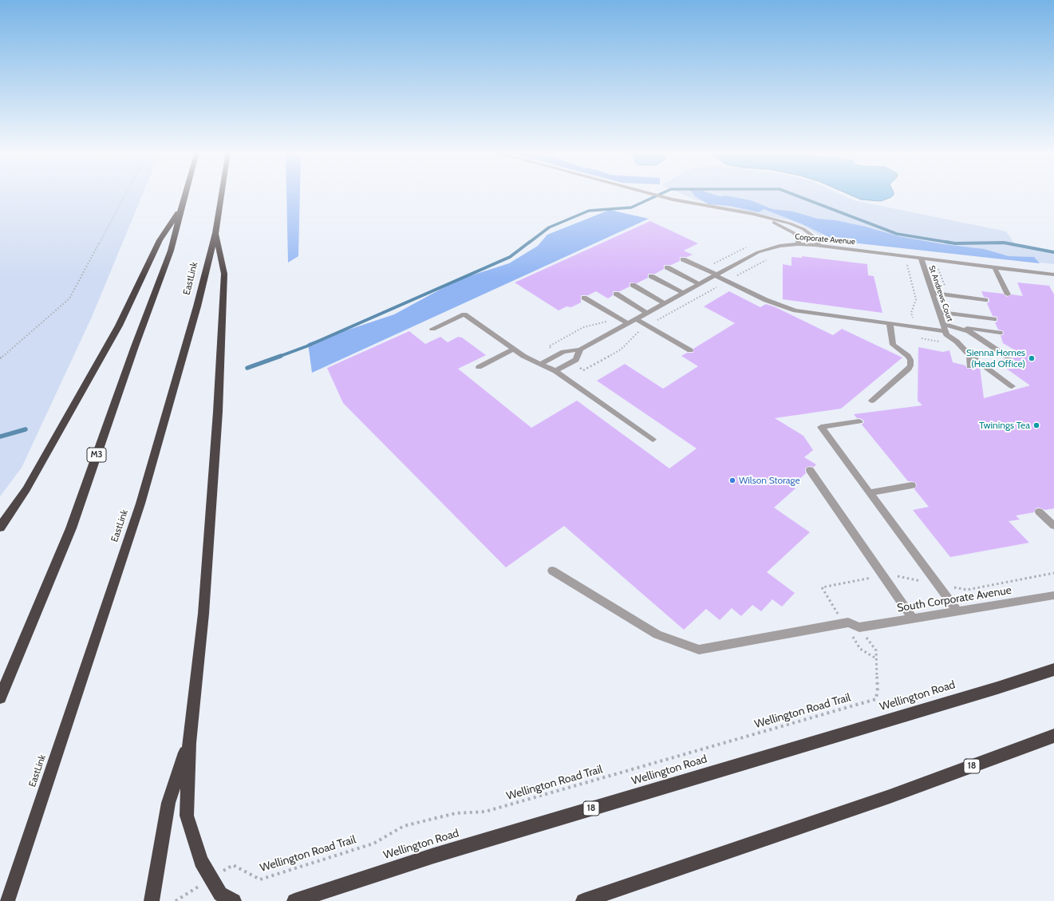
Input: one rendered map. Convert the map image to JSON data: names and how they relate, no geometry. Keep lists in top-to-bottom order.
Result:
{
  "streets": {
    "highway": [
      "EastLink",
      "M3",
      "Wellington Road",
      "18"
    ],
    "street": ["Corporate Avenue", "St Andrews Court", "South Corporate Avenue"],
    "path": ["Wellington Road Trail"]
  },
  "crossings": [
    ["Corporate Avenue", "St Andrews Court"],
    ["South Corporate Avenue", "Wellington Road Trail"]
  ],
  "places": ["Sienna Homes (Head Office)", "Twinings Tea", "Wilson Storage"]
}
